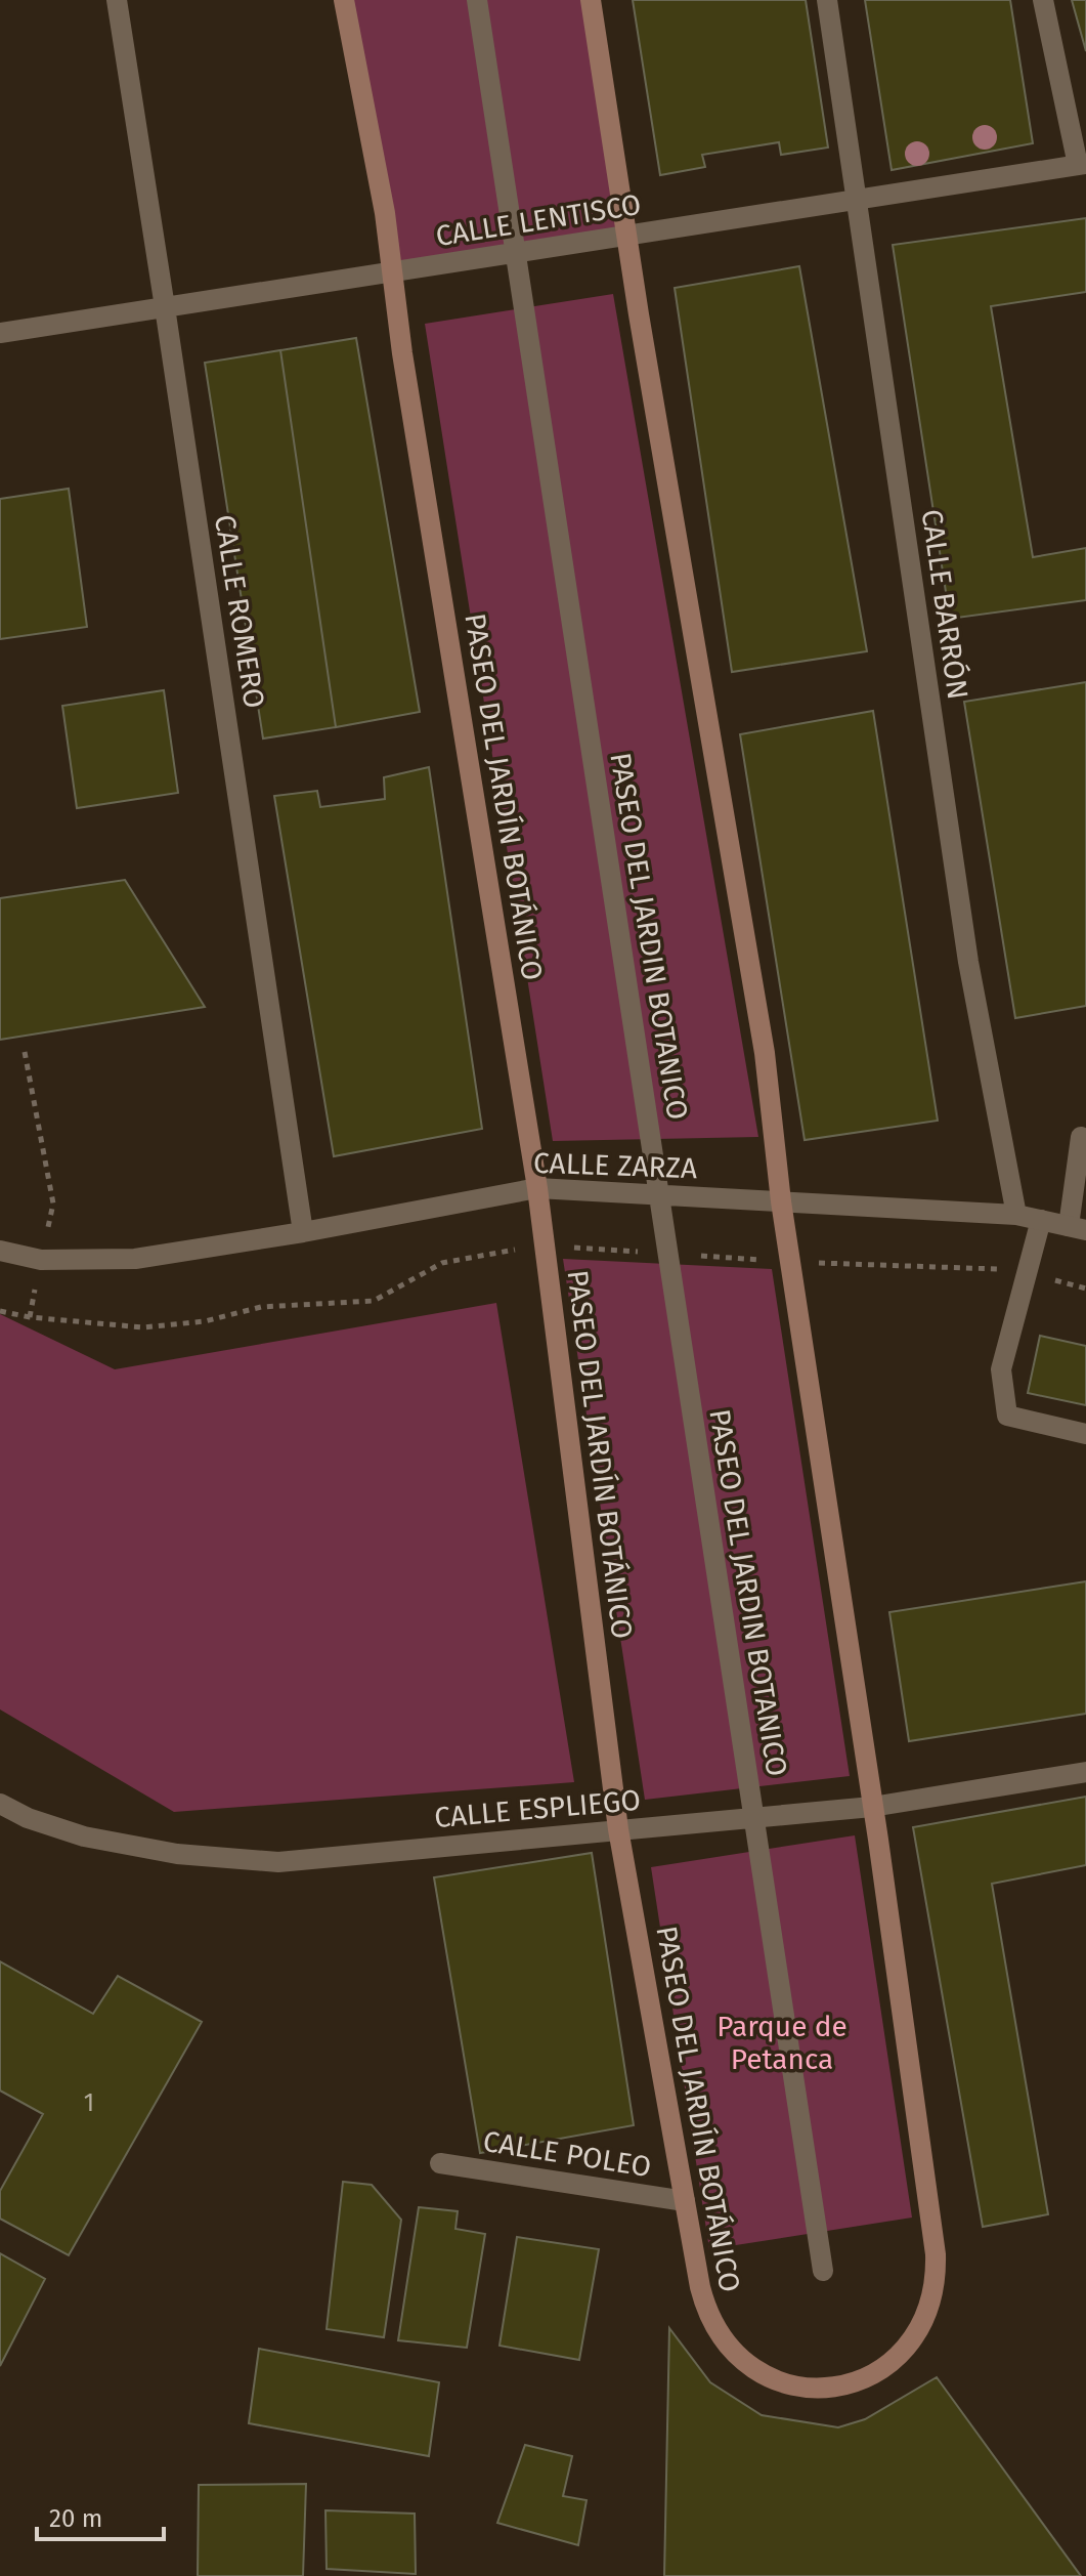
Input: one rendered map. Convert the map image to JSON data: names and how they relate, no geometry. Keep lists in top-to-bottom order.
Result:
{
  "streets": {
    "street": [
      "CALLE LENTISCO",
      "CALLE BARRÓN",
      "CALLE ROMERO",
      "PASEO DEL JARDÍN BOTÁNICO",
      "PASEO DEL JARDIN BOTANICO",
      "CALLE ZARZA",
      "CALLE ESPLIEGO",
      "CALLE POLEO"
    ]
  },
  "crossings": [
    ["CALLE LENTISCO", "CALLE BARRÓN"],
    ["CALLE LENTISCO", "CALLE ROMERO"],
    ["CALLE LENTISCO", "PASEO DEL JARDÍN BOTÁNICO"],
    ["CALLE LENTISCO", "PASEO DEL JARDIN BOTANICO"],
    ["CALLE BARRÓN", "CALLE ZARZA"],
    ["CALLE ROMERO", "CALLE ZARZA"],
    ["PASEO DEL JARDÍN BOTÁNICO", "CALLE ZARZA"],
    ["PASEO DEL JARDÍN BOTÁNICO", "CALLE ESPLIEGO"],
    ["PASEO DEL JARDÍN BOTÁNICO", "CALLE POLEO"],
    ["PASEO DEL JARDIN BOTANICO", "CALLE ZARZA"],
    ["PASEO DEL JARDIN BOTANICO", "CALLE ESPLIEGO"]
  ],
  "parks": ["Parque de Petanca"],
  "house_numbers": ["1"],
  "scale_bar": "20 m"
}
